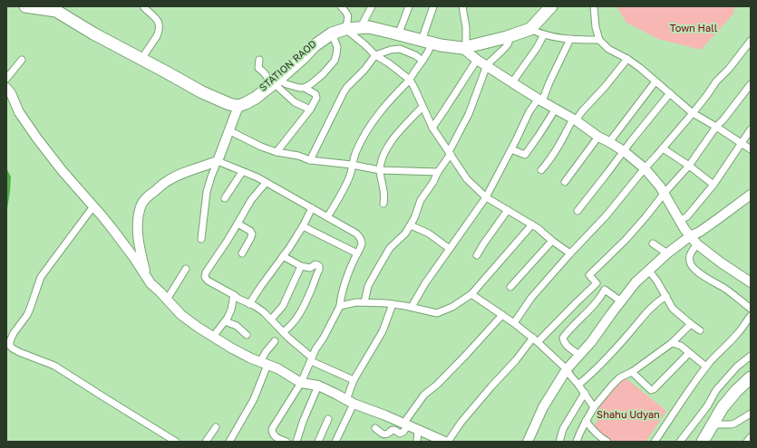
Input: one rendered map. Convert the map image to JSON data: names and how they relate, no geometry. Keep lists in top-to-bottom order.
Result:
{
  "streets": {
    "highway": ["STATION RAOD"]
  },
  "parks": ["Town Hall", "Shahu Udyan"]
}
